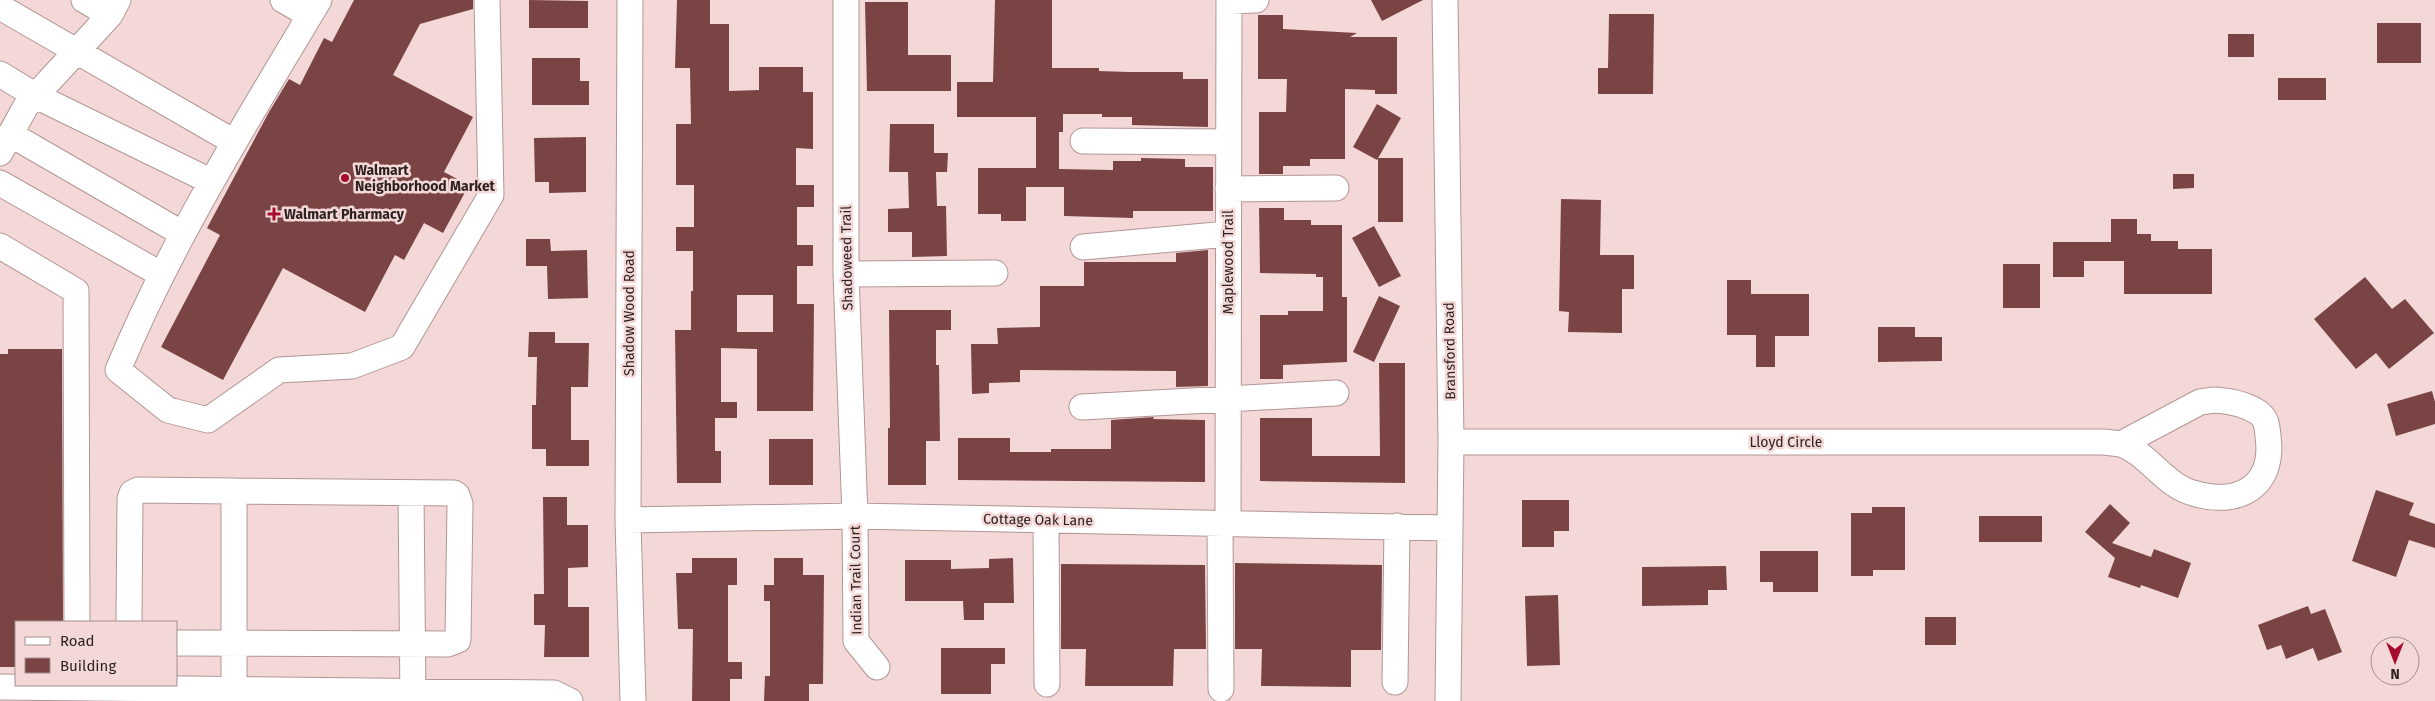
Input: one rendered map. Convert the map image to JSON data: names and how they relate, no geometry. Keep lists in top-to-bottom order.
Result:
{
  "streets": {
    "street": [
      "Shadoweed Trail",
      "Maplewood Trail",
      "Shadow Wood Road",
      "Bransford Road",
      "Lloyd Circle",
      "Cottage Oak Lane",
      "Indian Trail Court"
    ]
  },
  "crossings": [
    ["Shadoweed Trail", "Cottage Oak Lane"],
    ["Shadoweed Trail", "Indian Trail Court"],
    ["Maplewood Trail", "Cottage Oak Lane"],
    ["Shadow Wood Road", "Cottage Oak Lane"],
    ["Bransford Road", "Lloyd Circle"],
    ["Bransford Road", "Cottage Oak Lane"],
    ["Cottage Oak Lane", "Indian Trail Court"]
  ],
  "places": {
    "other": ["Walmart Neighborhood Market"],
    "health": ["Walmart Pharmacy"]
  },
  "legend": ["Road", "Building"],
  "north": "bottom"
}
